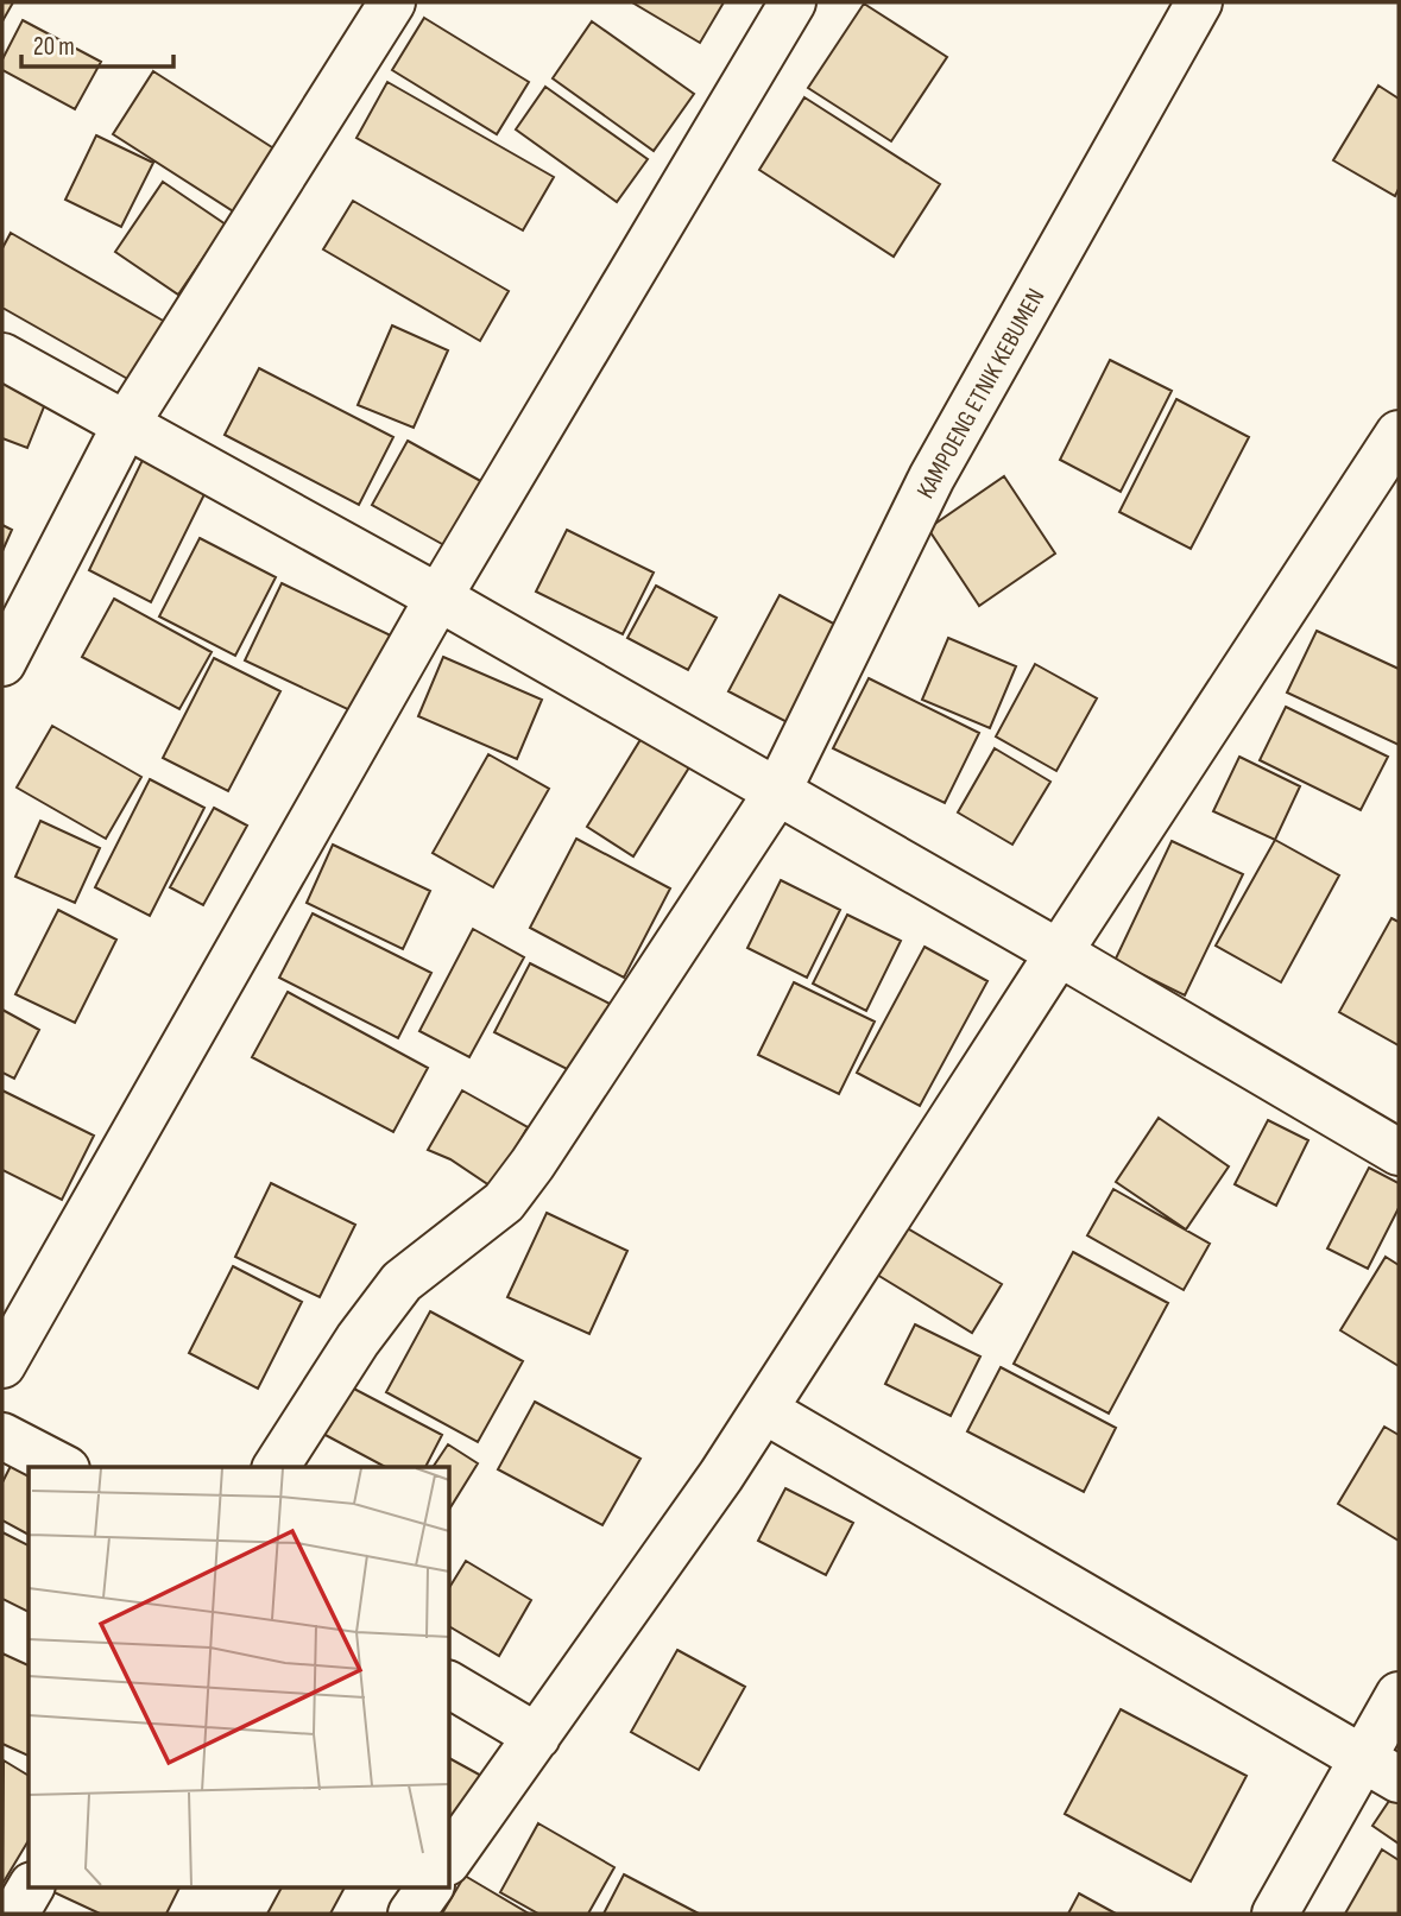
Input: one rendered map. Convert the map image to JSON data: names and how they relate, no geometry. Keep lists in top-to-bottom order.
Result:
{
  "streets": {
    "street": ["KAMPOENG ETNIK KEBUMEN"]
  },
  "scale_bar": "20 m"
}
